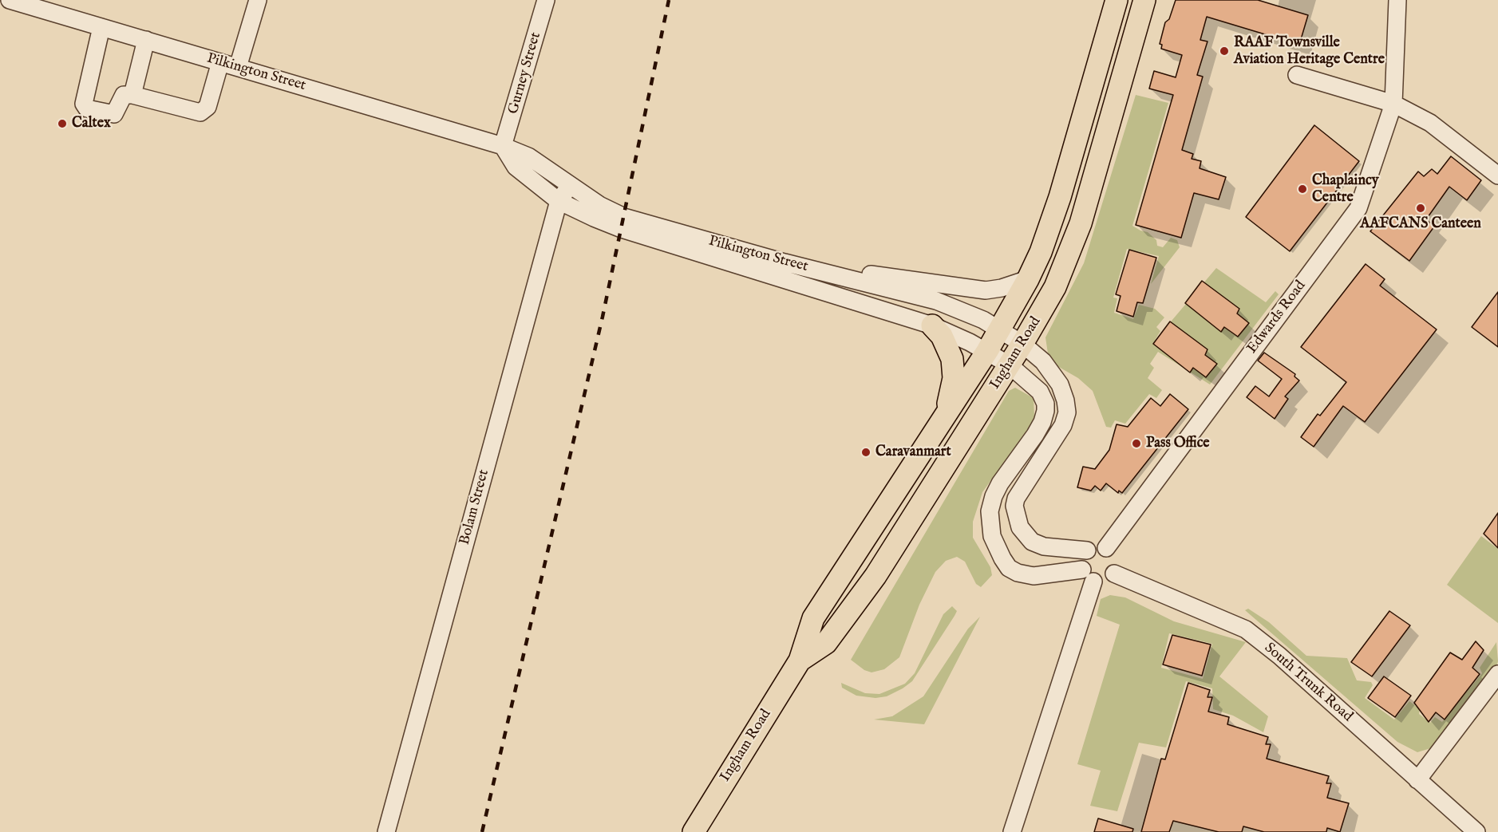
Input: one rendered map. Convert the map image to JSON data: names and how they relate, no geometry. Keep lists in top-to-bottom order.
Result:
{
  "streets": {
    "main road": ["Ingham Road"],
    "street": [
      "Pilkington Street",
      "Gurney Street",
      "Edwards Road",
      "Bolam Street",
      "South Trunk Road"
    ]
  },
  "crossings": [
    ["Pilkington Street", "Gurney Street"],
    ["Pilkington Street", "Edwards Road"],
    ["Pilkington Street", "Ingham Road"],
    ["Pilkington Street", "Bolam Street"],
    ["Pilkington Street", "South Trunk Road"],
    ["Edwards Road", "South Trunk Road"]
  ],
  "places": [
    "RAAF Townsville Aviation Heritage Centre",
    "Caltex",
    "Chaplaincy Centre",
    "AAFCANS Canteen",
    "Pass Office",
    "Caravanmart"
  ]
}
